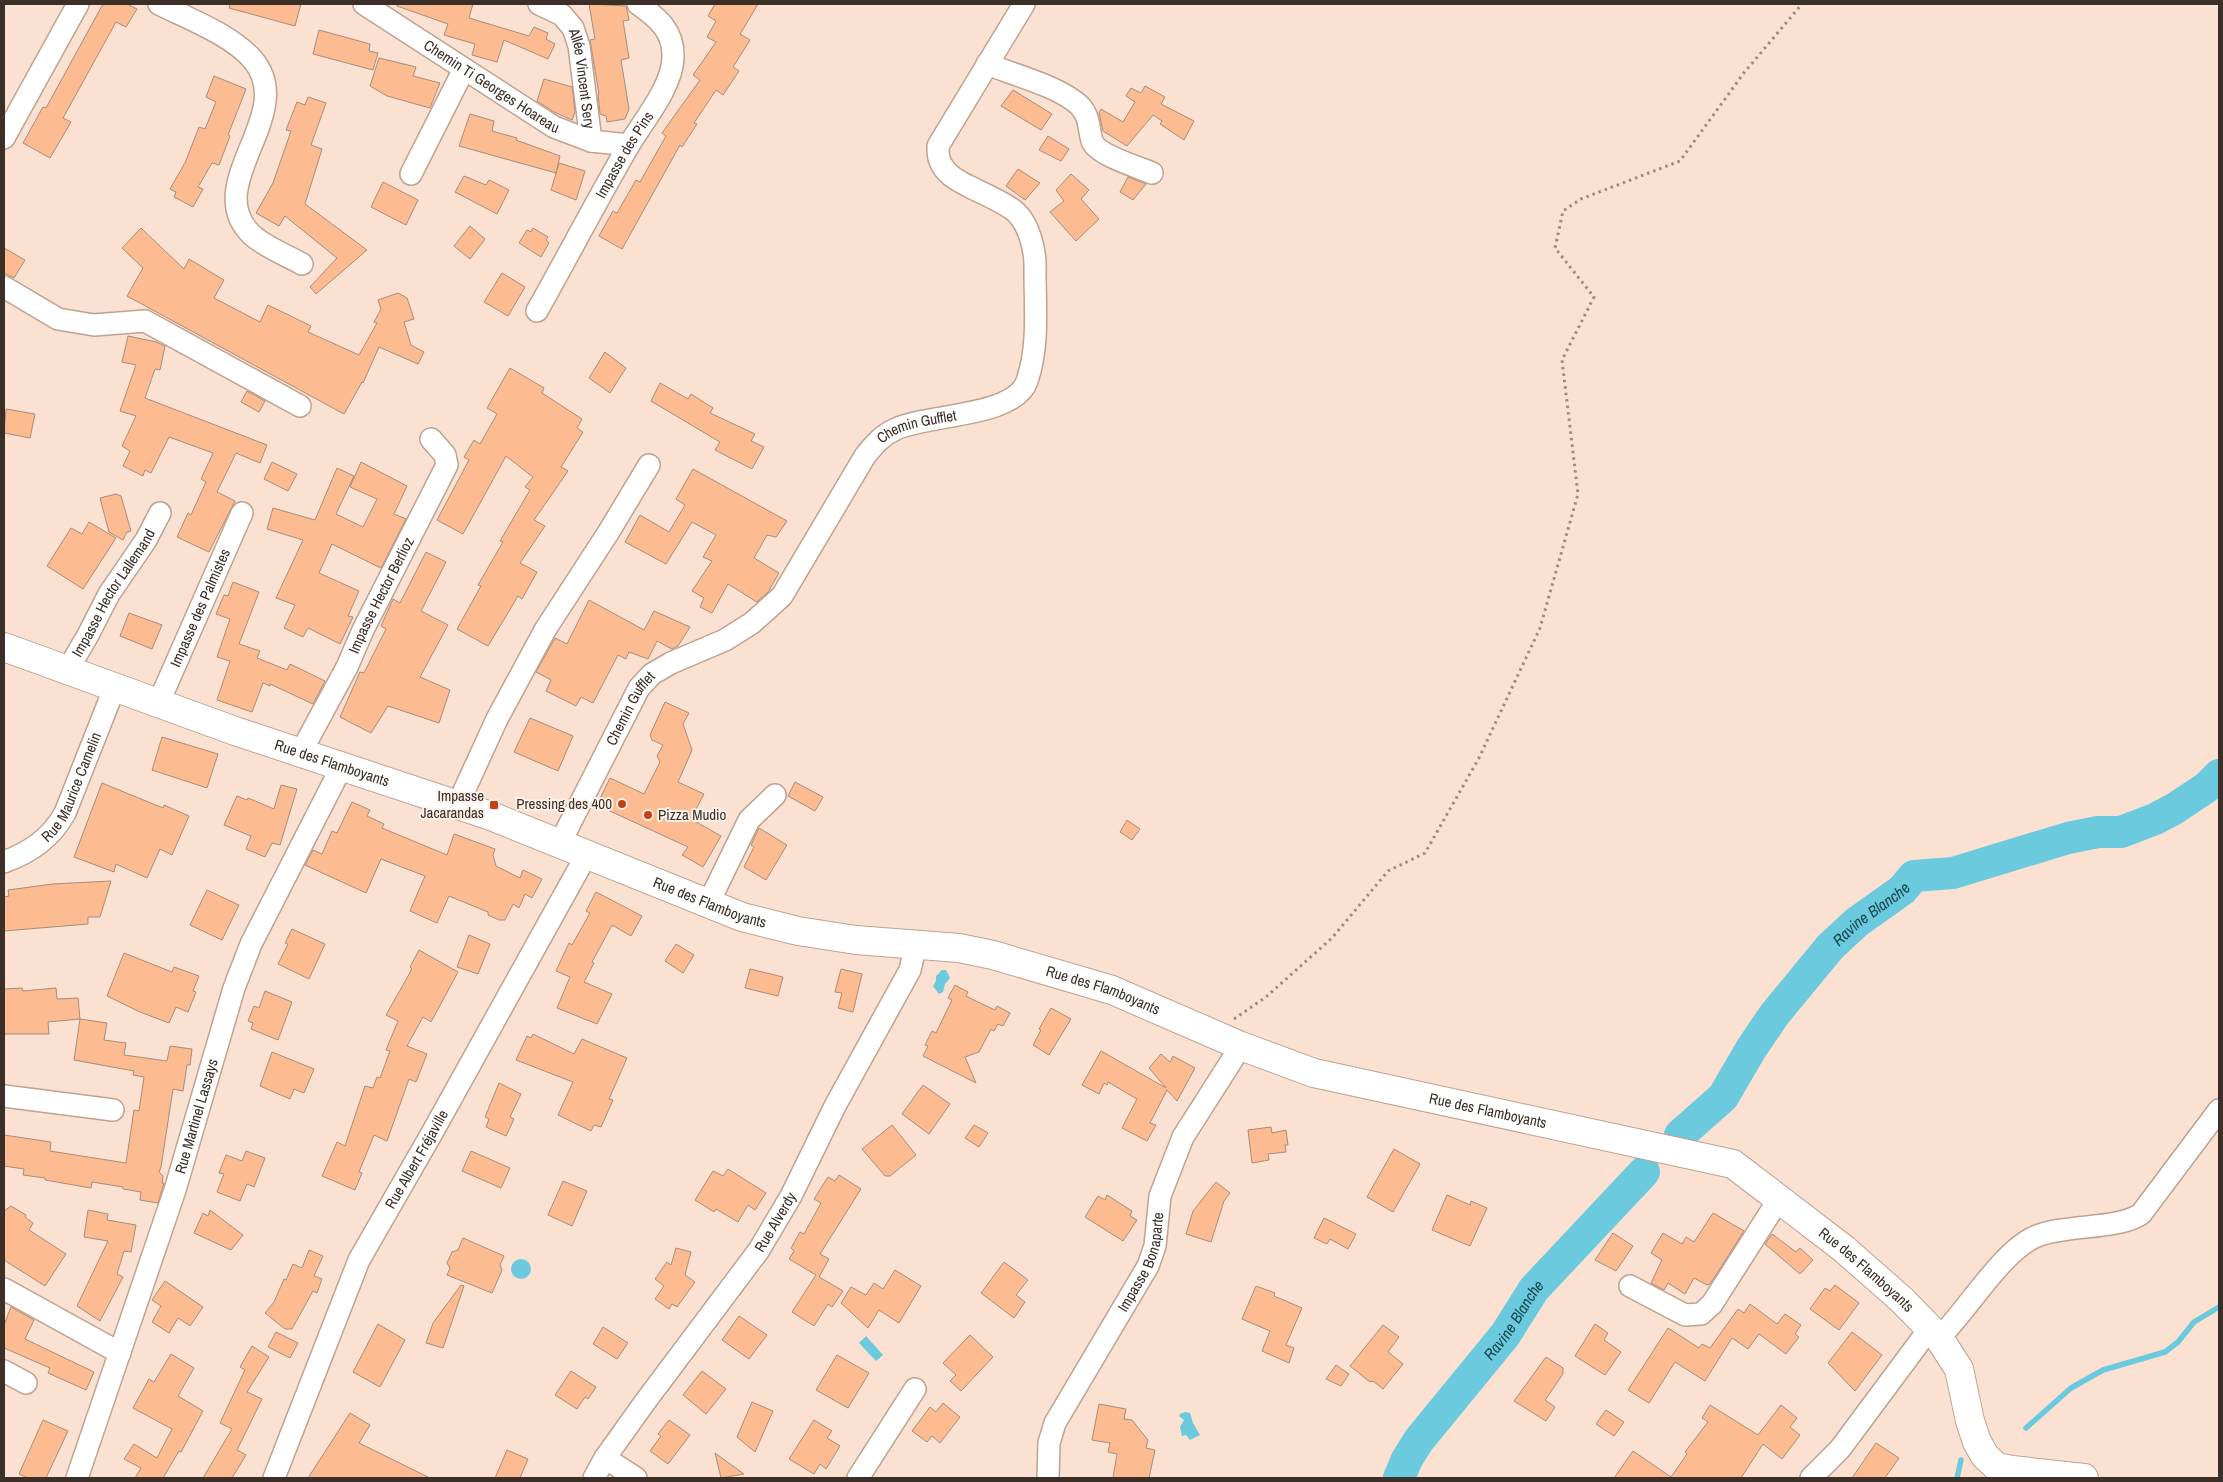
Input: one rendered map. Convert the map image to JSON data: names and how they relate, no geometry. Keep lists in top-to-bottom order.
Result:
{
  "streets": {
    "main road": ["Rue des Flamboyants"],
    "street": [
      "Allée Vincent Sery",
      "Chemin Ti Georges Hoareau",
      "Impasse des Pins",
      "Chemin Gufflet",
      "Impasse Hector Lallemand",
      "Impasse Hector Berlioz",
      "Impasse des Palmistes",
      "Rue Maurice Camelin",
      "Rue Martinel Lassays",
      "Rue Albert Fréjaville",
      "Rue Alverdy",
      "Impasse Bonaparte"
    ]
  },
  "crossings": [
    ["Allée Vincent Sery", "Chemin Ti Georges Hoareau"],
    ["Chemin Ti Georges Hoareau", "Impasse des Pins"],
    ["Chemin Gufflet", "Rue des Flamboyants"],
    ["Impasse Hector Lallemand", "Rue des Flamboyants"],
    ["Impasse Hector Berlioz", "Rue des Flamboyants"],
    ["Impasse des Palmistes", "Rue des Flamboyants"],
    ["Rue des Flamboyants", "Rue Maurice Camelin"],
    ["Rue des Flamboyants", "Rue Martinel Lassays"],
    ["Rue des Flamboyants", "Rue Albert Fréjaville"],
    ["Rue des Flamboyants", "Rue Alverdy"],
    ["Rue des Flamboyants", "Impasse Bonaparte"]
  ],
  "water": ["Ravine Blanche"],
  "places": {
    "other": ["Pressing des 400", "Pizza Mudio"],
    "transit": ["Impasse Jacarandas"]
  }
}
